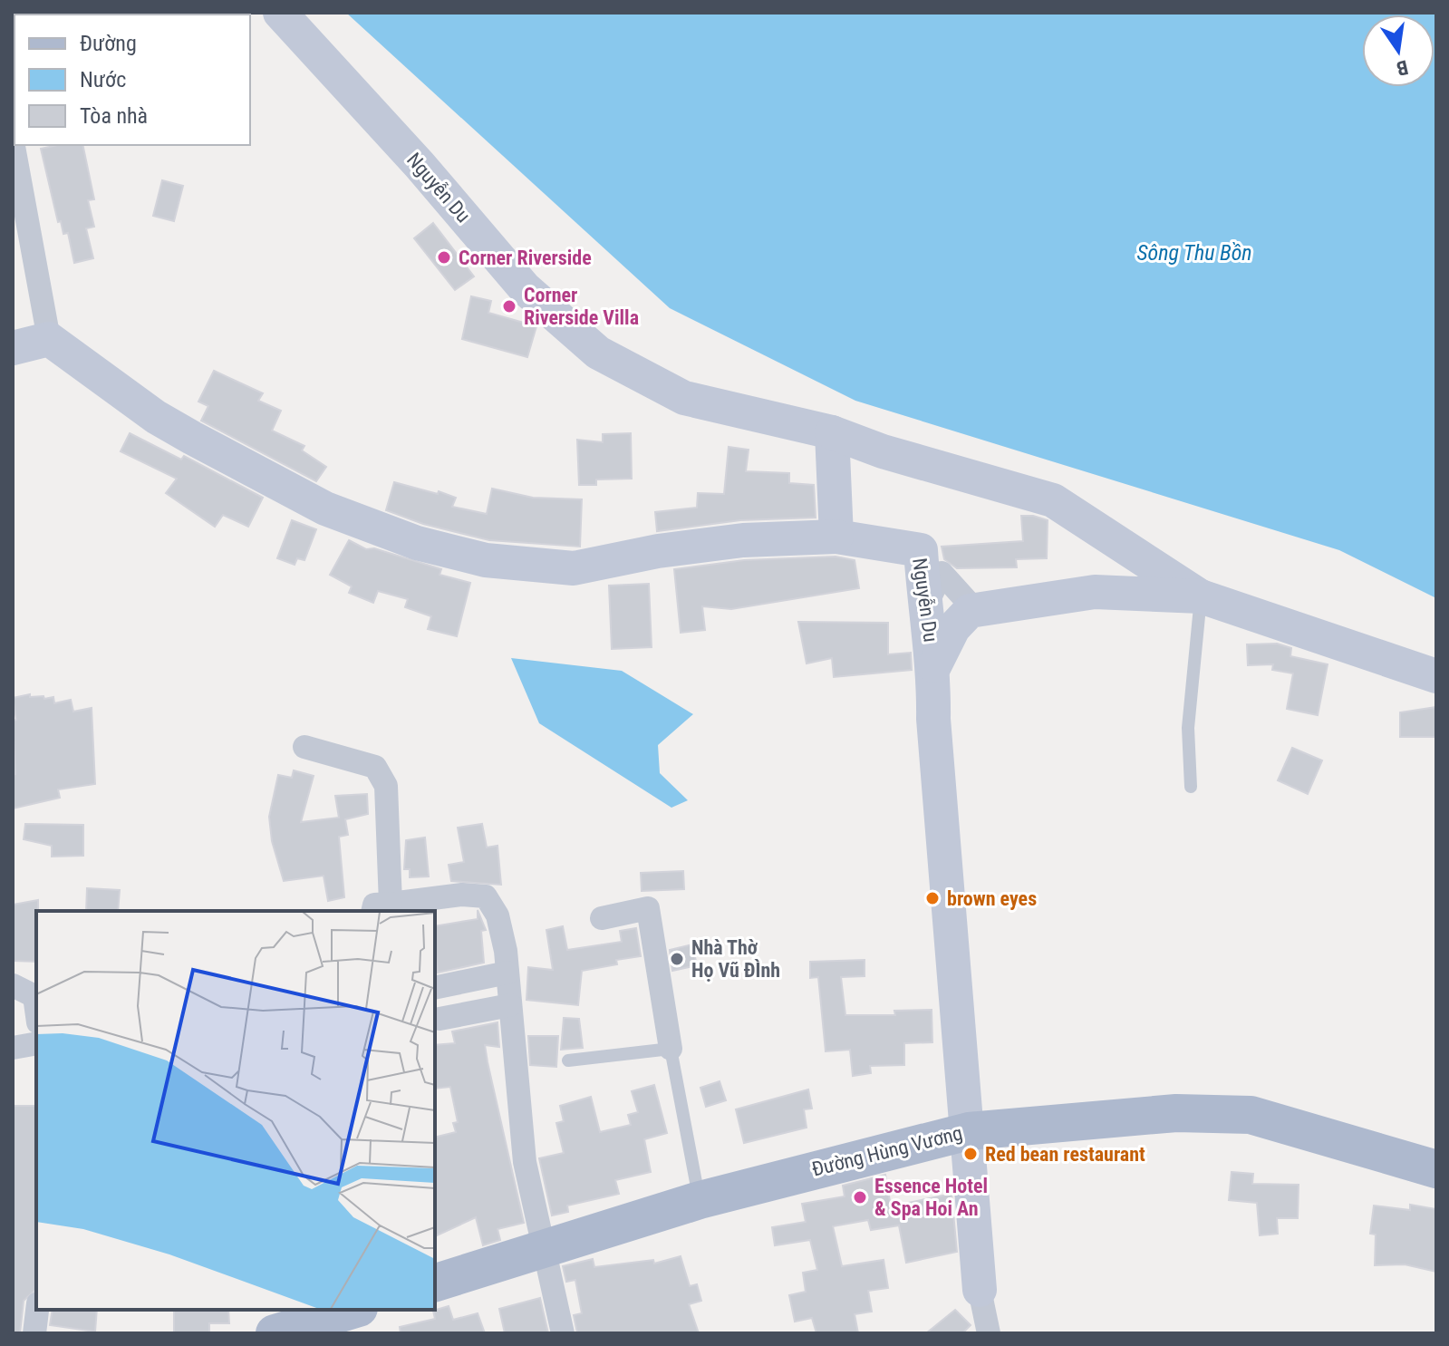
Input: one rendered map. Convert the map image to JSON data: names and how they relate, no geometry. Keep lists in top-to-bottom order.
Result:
{
  "streets": {
    "main road": ["Đường Hùng Vương"],
    "street": ["Nguyễn Du"]
  },
  "crossings": [
    ["Nguyễn Du", "Đường Hùng Vương"]
  ],
  "water": ["Sông Thu Bồn"],
  "places": [
    "Corner Riverside",
    "Corner Riverside Villa",
    "brown eyes",
    "Nhà Thờ Họ Vũ ĐÌnh",
    "Red bean restaurant",
    "Essence Hotel & Spa Hoi An"
  ],
  "legend": ["Đường", "Nước", "Tòa nhà"],
  "north": "bottom"
}
